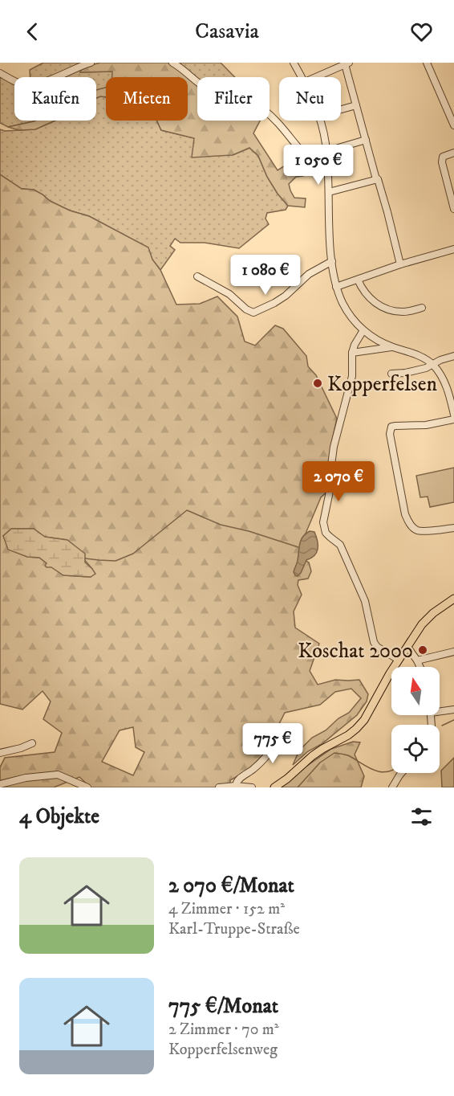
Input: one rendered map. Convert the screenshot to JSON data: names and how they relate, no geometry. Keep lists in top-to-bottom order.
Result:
{
  "places": ["Kopperfelsen", "Koschat 2000"],
  "north": "top",
  "page": {
    "header": "Casavia",
    "chip": [
      "Kaufen",
      "Mieten",
      "Filter",
      "Neu"
    ],
    "price": [
      "1 050 €",
      "1 080 €",
      "2 070 €",
      "775 €"
    ],
    "heading": "4 Objekte",
    "list": [
      {
        "name": "2 070 €/Monat",
        "note": "4 Zimmer · 152 m² · Karl-Truppe-Straße"
      },
      {
        "name": "775 €/Monat",
        "note": "2 Zimmer · 70 m² · Kopperfelsenweg"
      }
    ]
  }
}
